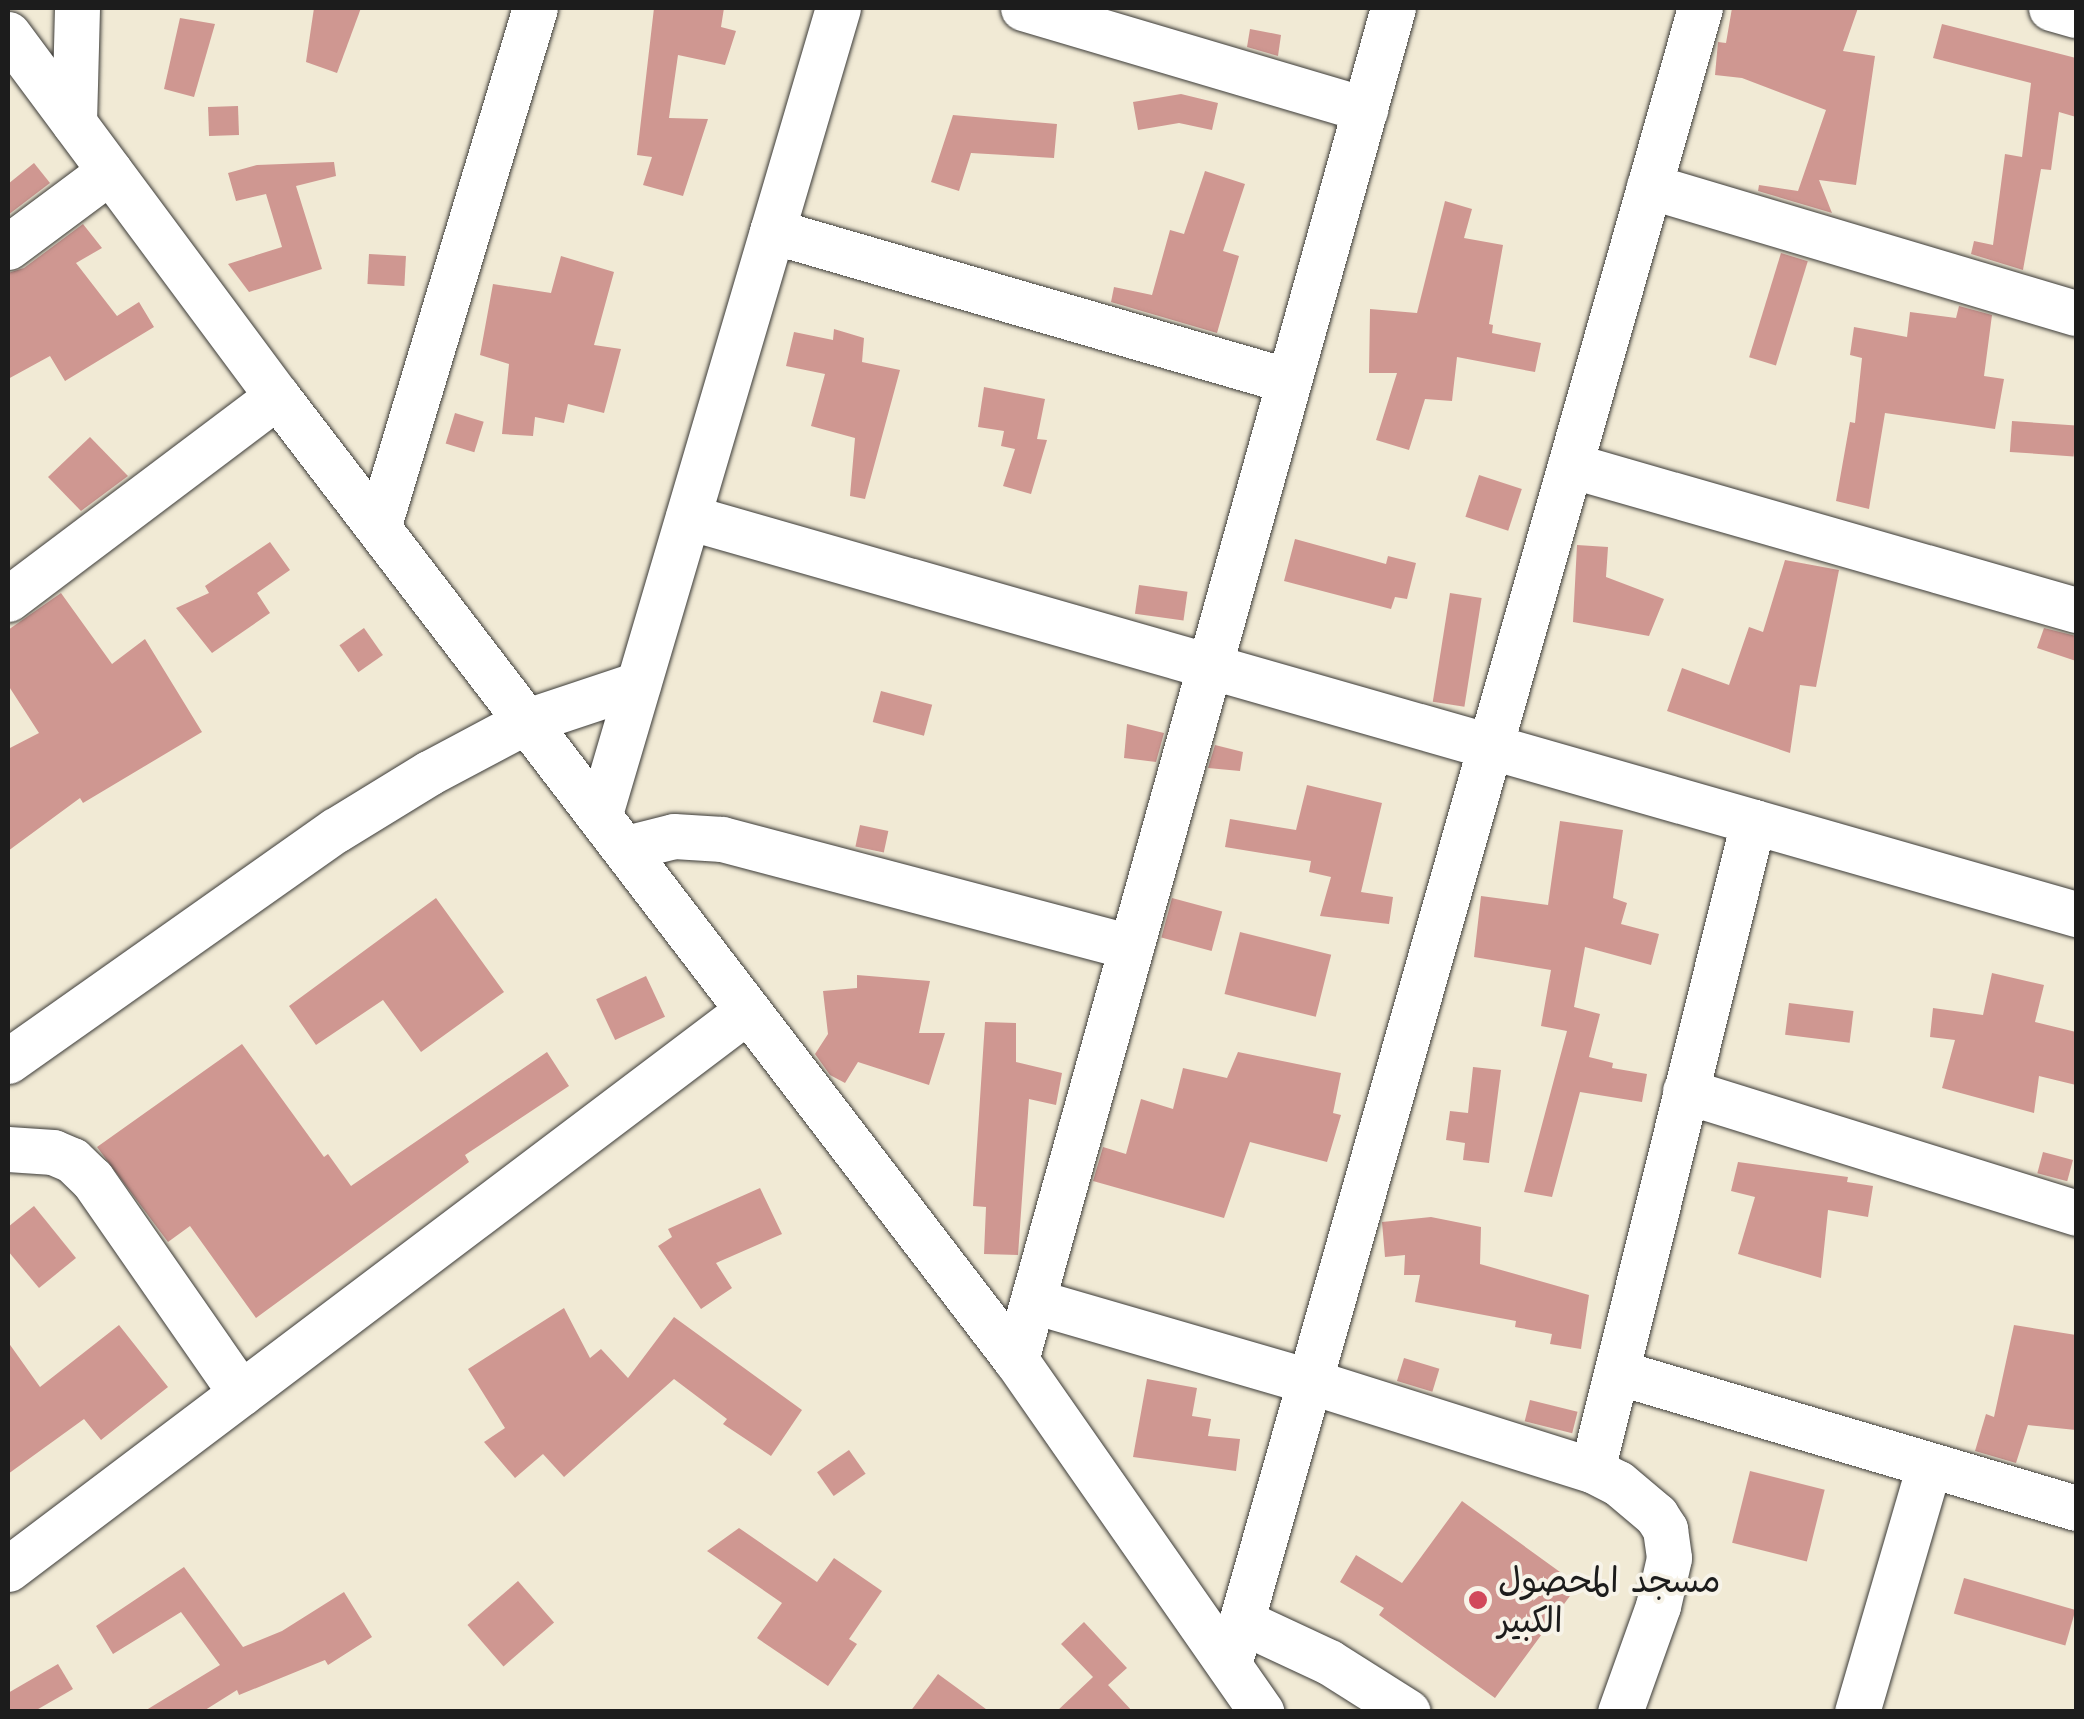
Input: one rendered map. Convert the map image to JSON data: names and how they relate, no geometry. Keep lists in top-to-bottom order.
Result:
{
  "places": ["مسجد المحصول الكبير"]
}
